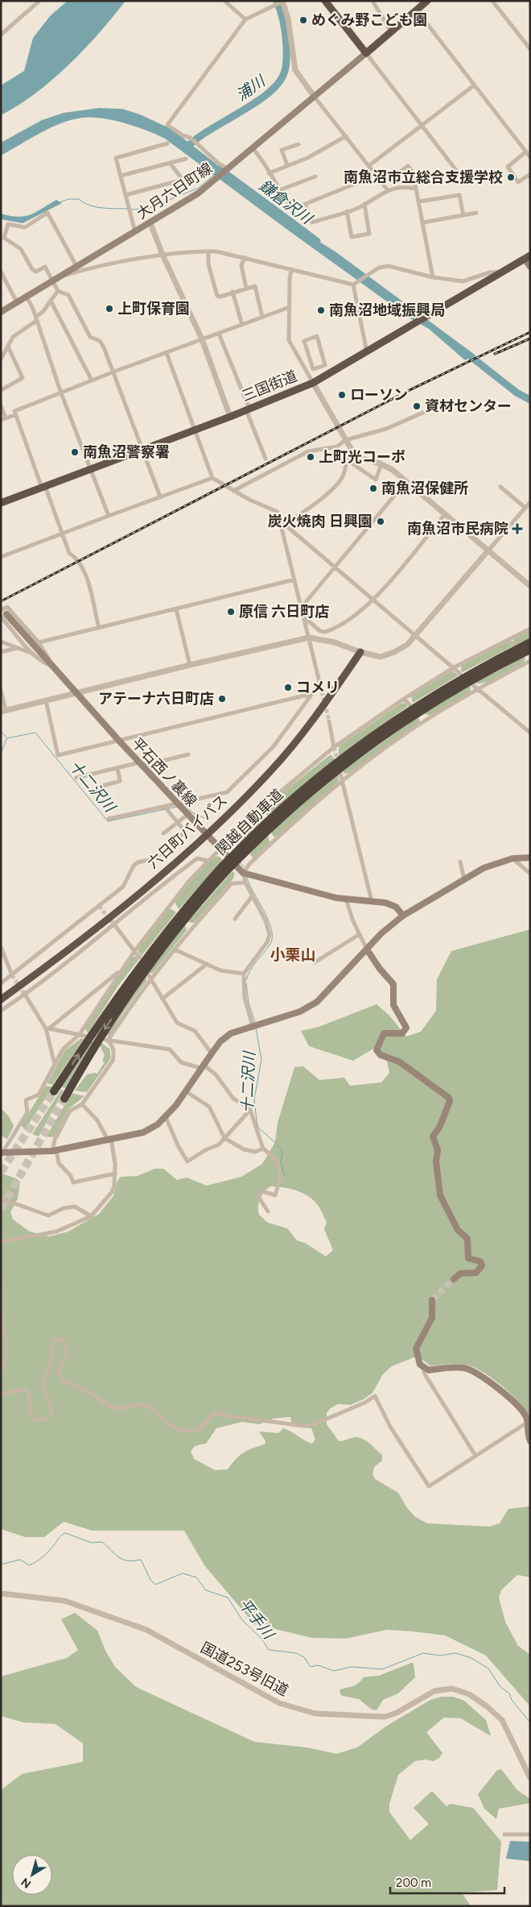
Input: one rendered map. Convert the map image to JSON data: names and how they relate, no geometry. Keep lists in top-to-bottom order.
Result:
{
  "streets": {
    "highway": ["三国街道", "関越自動車道", "六日町バイパス"],
    "main road": ["大月六日町線", "平石西ノ裏線"],
    "street": ["国道253号旧道"]
  },
  "crossings": [
    ["平石西ノ裏線", "六日町バイパス"]
  ],
  "districts": ["小栗山"],
  "water": [
    "浦川",
    "鎌倉沢川",
    "十二沢川",
    "平手川"
  ],
  "places": {
    "other": [
      "めぐみ野こども園",
      "南魚沼市立総合支援学校",
      "上町保育園",
      "南魚沼地域振興局",
      "ローソン",
      "資材センター",
      "南魚沼警察署",
      "上町光コーポ",
      "南魚沼保健所",
      "炭火焼肉 日興園",
      "原信 六日町店",
      "コメリ",
      "アテーナ六日町店"
    ],
    "health": ["南魚沼市民病院"]
  },
  "scale_bar": "200 m",
  "north": "bottom left"
}
